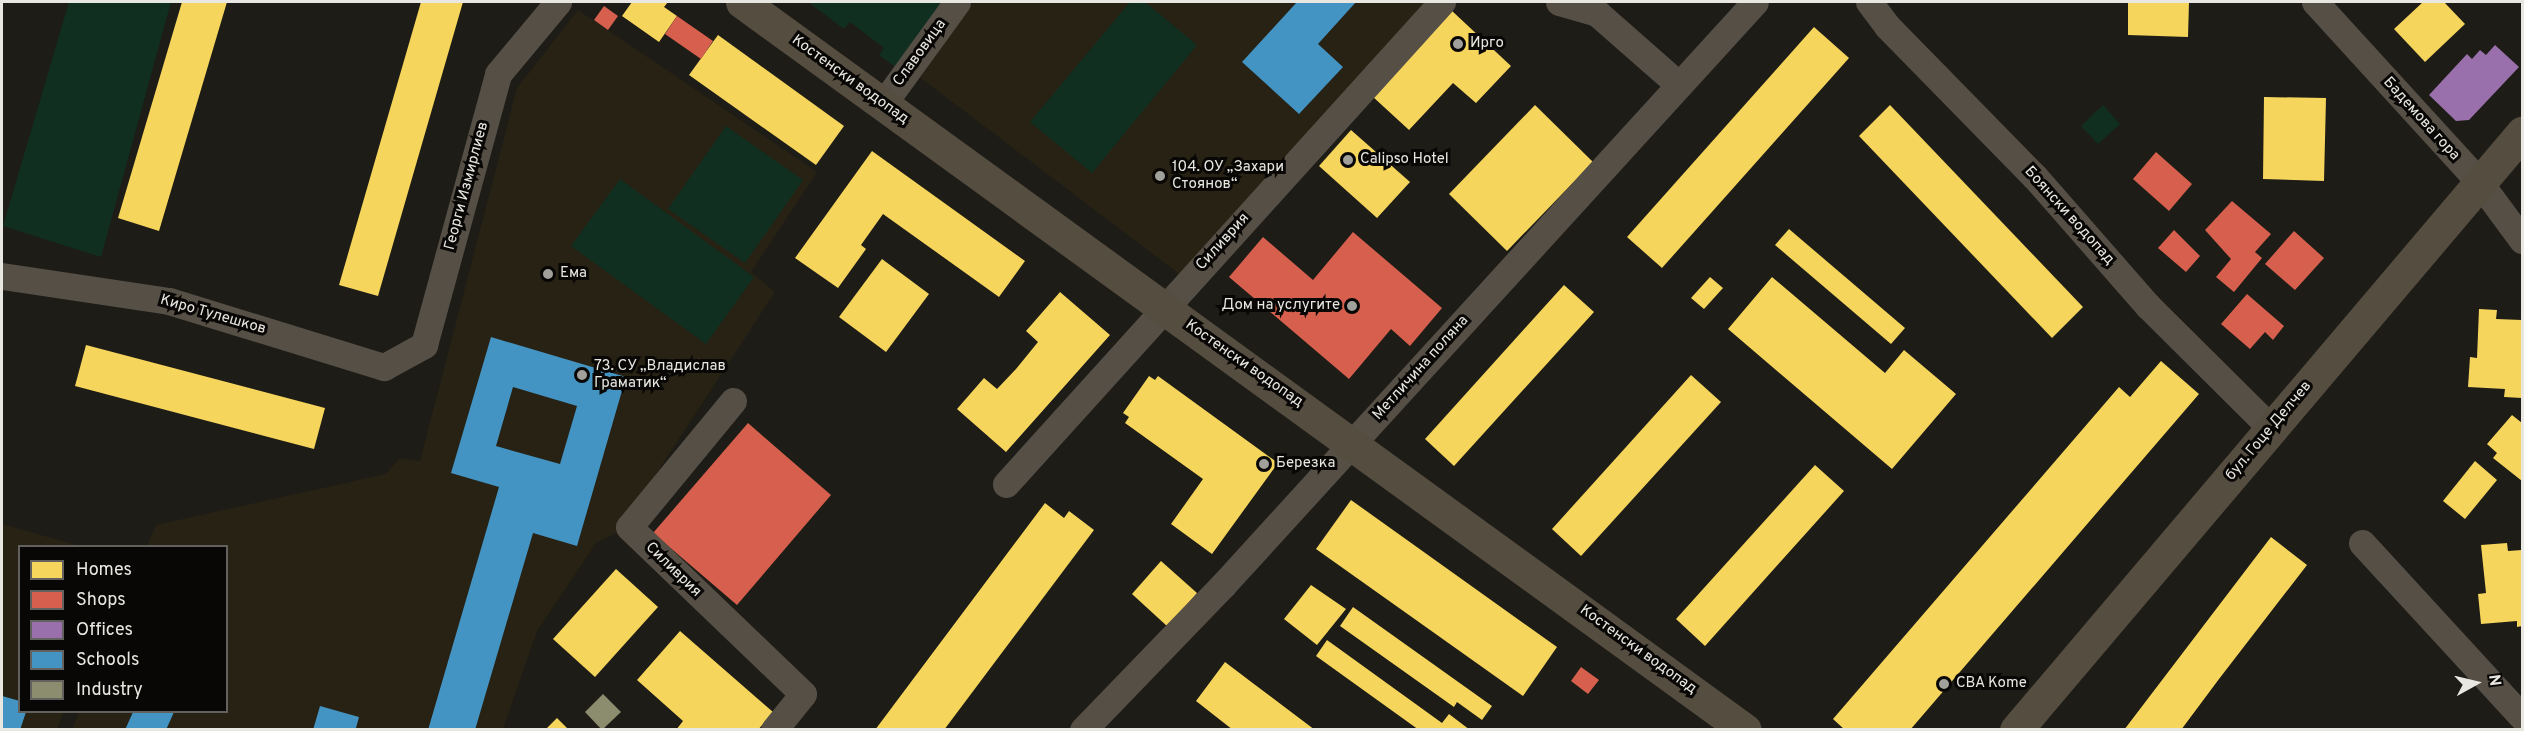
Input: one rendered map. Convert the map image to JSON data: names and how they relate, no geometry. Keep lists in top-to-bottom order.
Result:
{
  "streets": {
    "street": [
      "Славовица",
      "Костенски водопад",
      "Бадемова гора",
      "Георги Измирлиев",
      "Боянски водопад",
      "Силиврия",
      "Киро Тулешков",
      "Метличина поляна",
      "бул. Гоце Делчев"
    ]
  },
  "crossings": [
    ["Славовица", "Костенски водопад"],
    ["Костенски водопад", "Силиврия"],
    ["Костенски водопад", "Метличина поляна"],
    ["Бадемова гора", "бул. Гоце Делчев"],
    ["Георги Измирлиев", "Киро Тулешков"],
    ["Боянски водопад", "бул. Гоце Делчев"]
  ],
  "places": [
    "Ирго",
    "Calipso Hotel",
    "104. ОУ „Захари Стоянов“",
    "Ема",
    "Дом на услугите",
    "73. СУ „Владислав Граматик“",
    "Березка",
    "CBA Kome"
  ],
  "legend": [
    "Homes",
    "Shops",
    "Offices",
    "Schools",
    "Industry"
  ],
  "north": "right"
}
